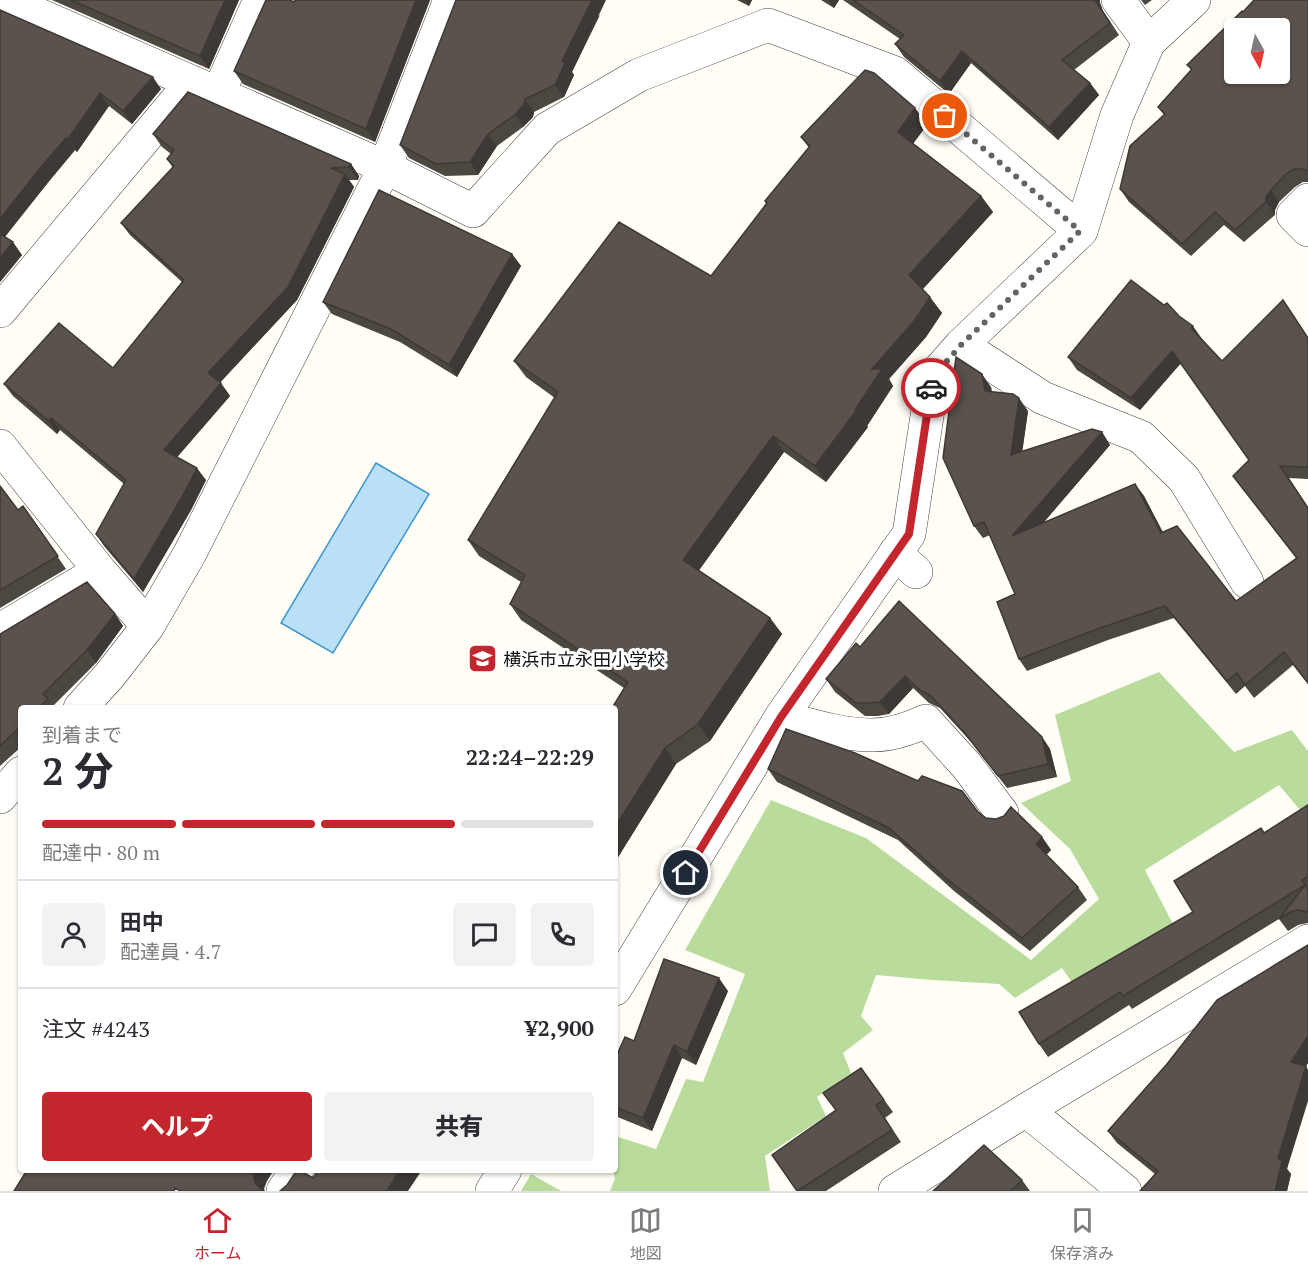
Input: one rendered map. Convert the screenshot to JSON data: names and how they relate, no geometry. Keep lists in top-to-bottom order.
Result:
{
  "places": {
    "school or university": ["横浜市立永田小学校"]
  },
  "north": "bottom",
  "page": {
    "heading": ["2 分", "到着まで", "22:24–22:29"],
    "panel": [
      "田中",
      "配達員 · 4.7",
      "注文 #4243",
      "¥2,900"
    ],
    "bar": "配達中 · 80 m",
    "buttons": ["ヘルプ", "共有"],
    "tabs": ["ホーム", "地図", "保存済み"]
  }
}
